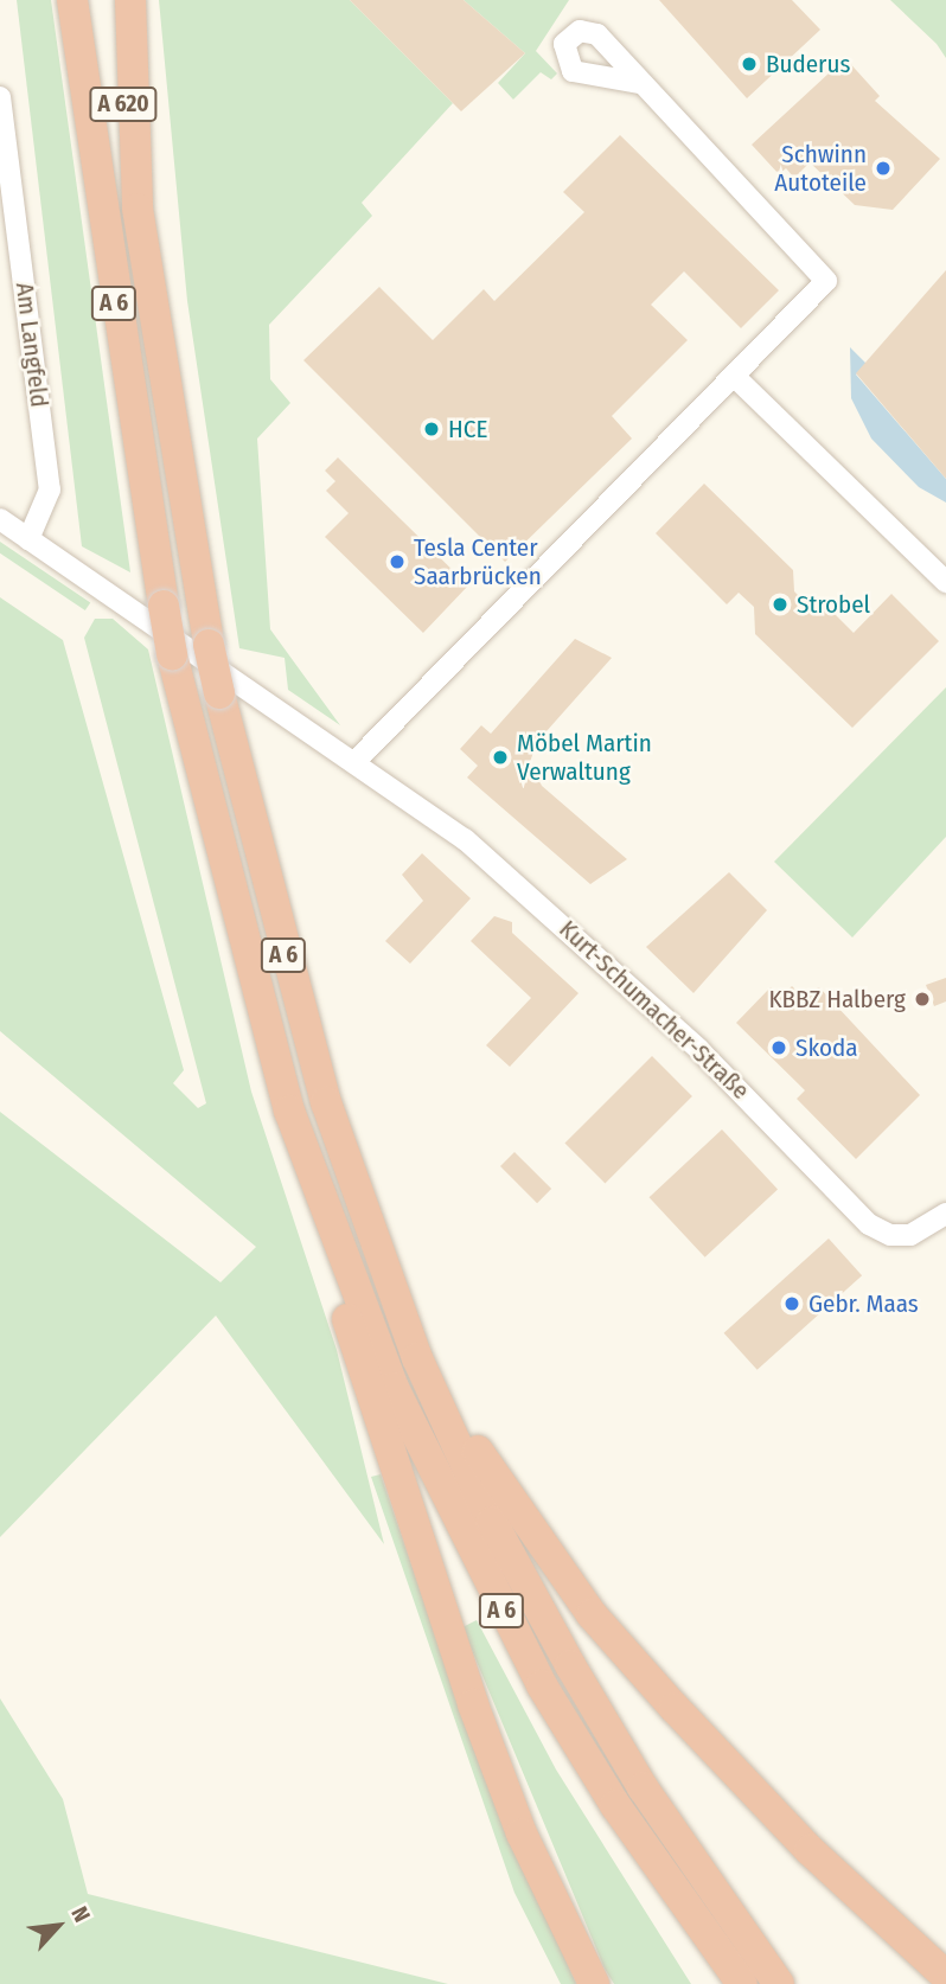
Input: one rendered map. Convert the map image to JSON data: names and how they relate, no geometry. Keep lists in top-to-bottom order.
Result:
{
  "streets": {
    "highway": ["A 620", "A 6"],
    "street": ["Am Langfeld", "Kurt-Schumacher-Straße"]
  },
  "crossings": [
    ["A 620", "A 6"],
    ["Am Langfeld", "Kurt-Schumacher-Straße"]
  ],
  "places": [
    "Buderus",
    "Schwinn Autoteile",
    "HCE",
    "Tesla Center Saarbrücken",
    "Strobel",
    "Möbel Martin Verwaltung",
    "KBBZ Halberg",
    "Skoda",
    "Gebr. Maas"
  ],
  "north": "top right"
}
